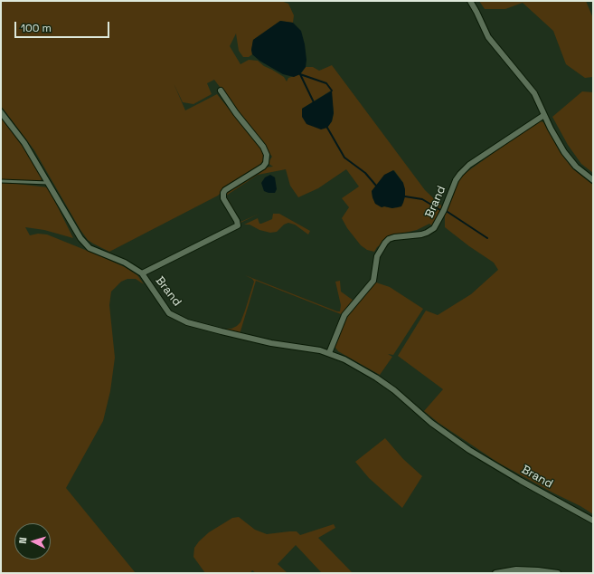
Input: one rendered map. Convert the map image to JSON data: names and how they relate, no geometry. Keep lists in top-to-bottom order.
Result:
{
  "streets": {
    "street": ["Brand"]
  },
  "scale_bar": "100 m",
  "north": "left"
}
